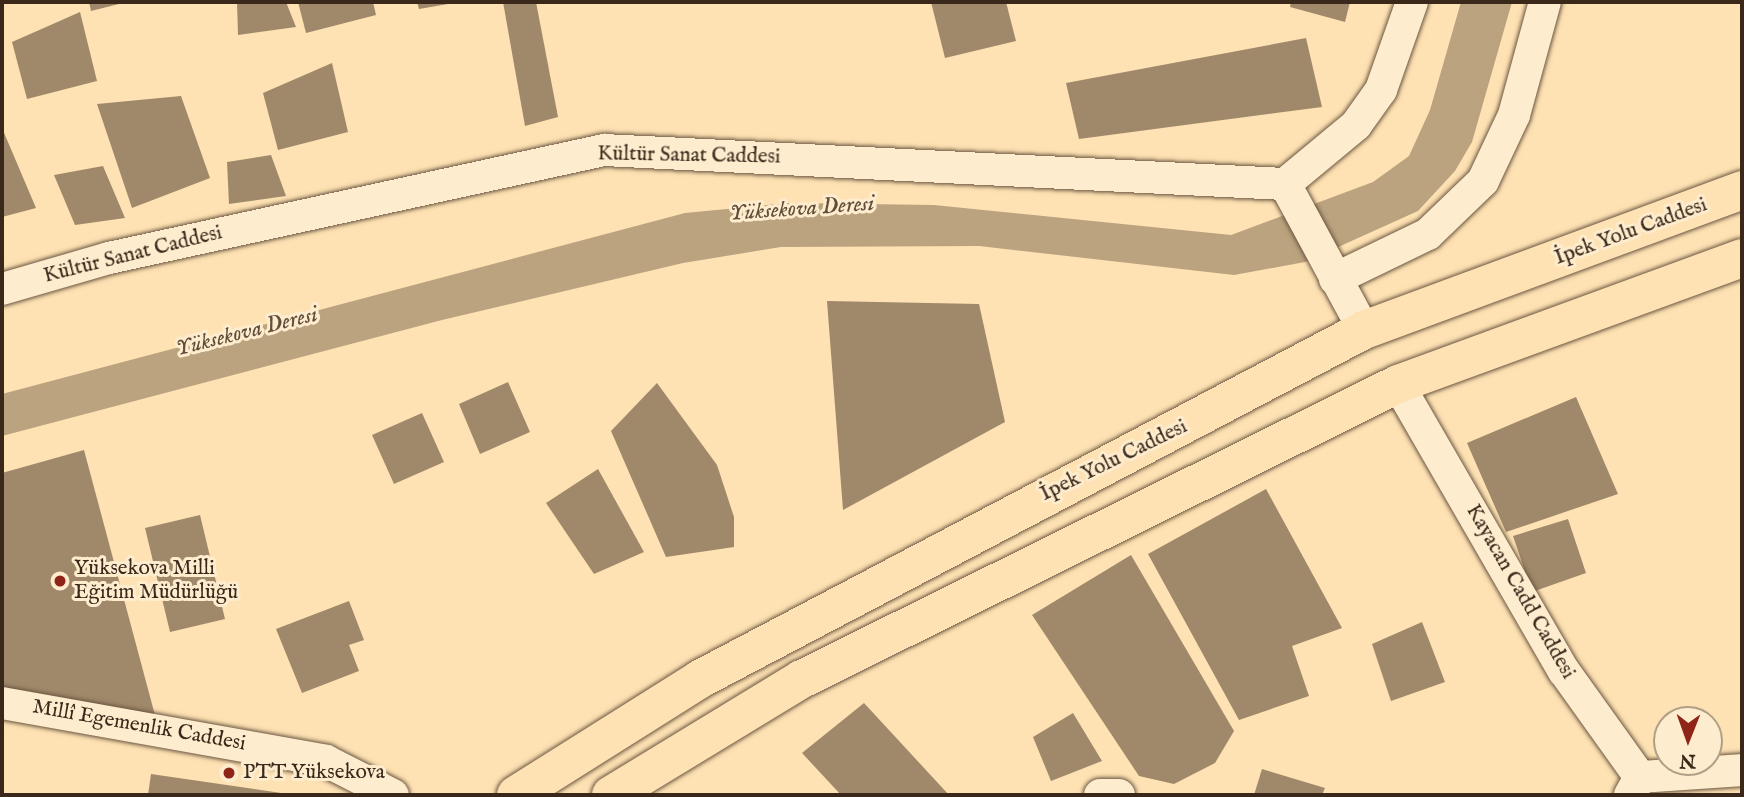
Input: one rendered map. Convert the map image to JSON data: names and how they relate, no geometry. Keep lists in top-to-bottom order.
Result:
{
  "streets": {
    "highway": ["İpek Yolu Caddesi"],
    "street": ["Kültür Sanat Caddesi", "Kayacan Cadd Caddesi", "Millî Egemenlik Caddesi"]
  },
  "water": ["Yüksekova Deresi"],
  "places": ["Yüksekova Milli Eğitim Müdürlüğü", "PTT Yüksekova"],
  "north": "bottom"
}
